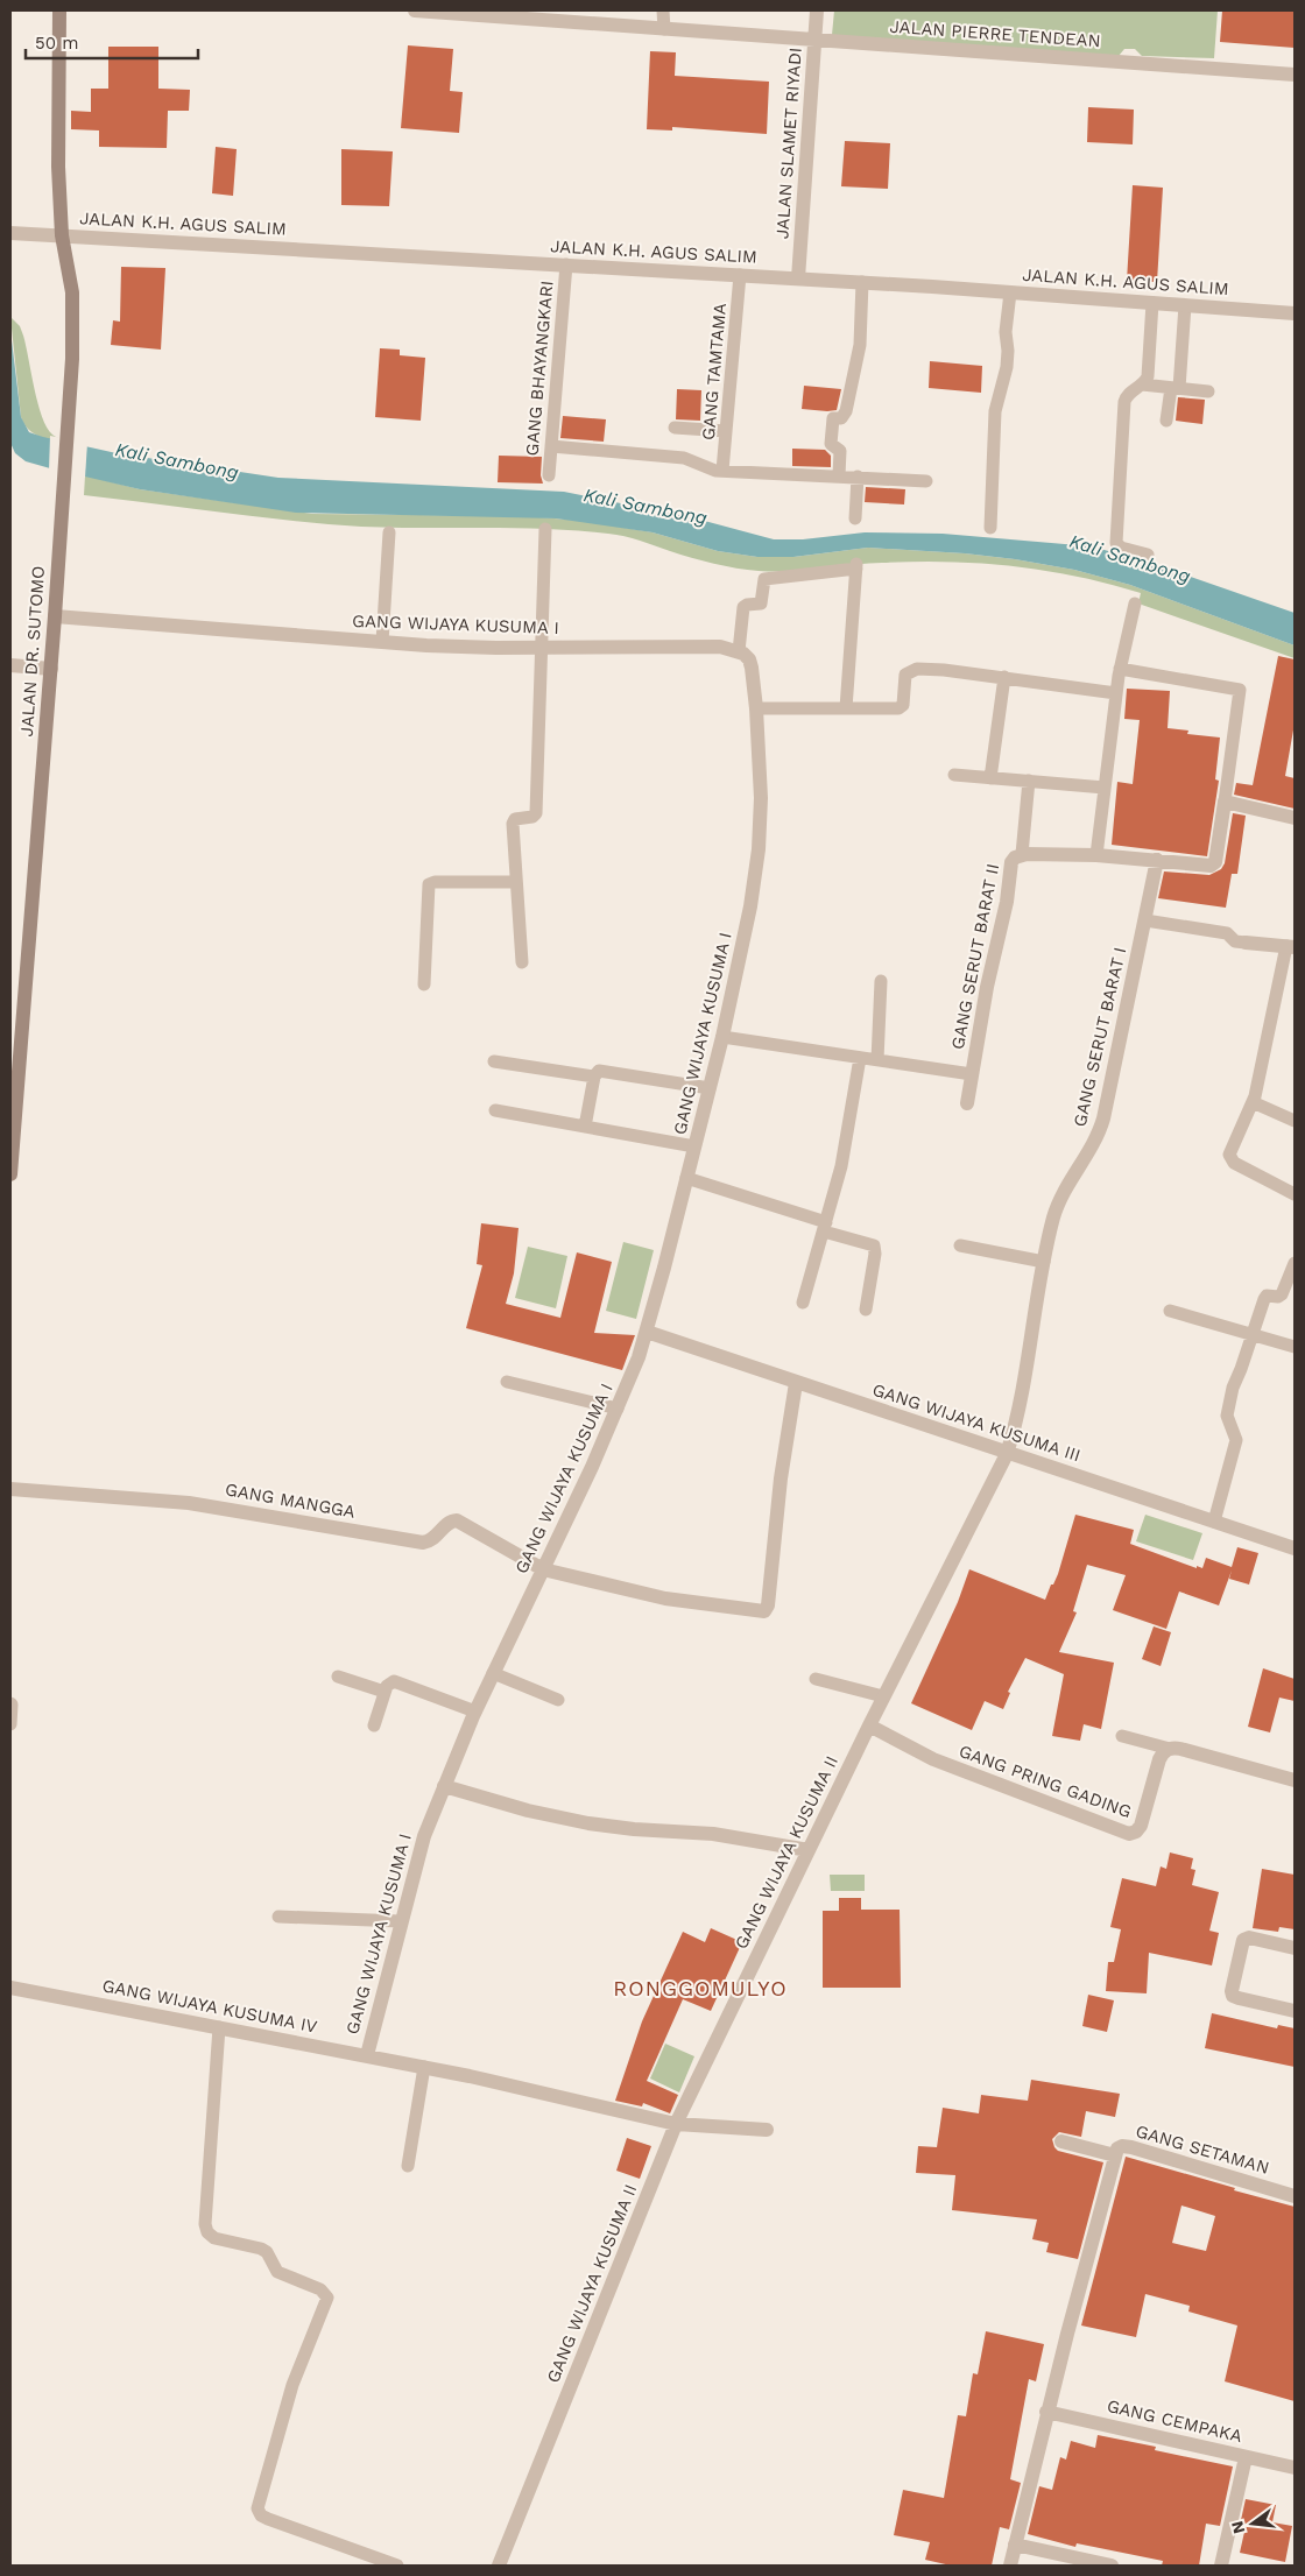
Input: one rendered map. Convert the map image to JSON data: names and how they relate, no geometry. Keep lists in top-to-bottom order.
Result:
{
  "streets": {
    "main road": ["JALAN DR. SUTOMO"],
    "street": [
      "JALAN PIERRE TENDEAN",
      "JALAN SLAMET RIYADI",
      "JALAN K.H. AGUS SALIM",
      "GANG WIJAYA KUSUMA I",
      "GANG SERUT BARAT II",
      "GANG SERUT BARAT I",
      "GANG WIJAYA KUSUMA III",
      "GANG MANGGA",
      "GANG PRING GADING",
      "GANG WIJAYA KUSUMA II",
      "GANG WIJAYA KUSUMA IV",
      "GANG SETAMAN",
      "GANG CEMPAKA"
    ],
    "lane": ["GANG BHAYANGKARI", "GANG TAMTAMA"]
  },
  "crossings": [
    ["JALAN PIERRE TENDEAN", "JALAN SLAMET RIYADI"],
    ["JALAN SLAMET RIYADI", "JALAN K.H. AGUS SALIM"],
    ["JALAN K.H. AGUS SALIM", "GANG BHAYANGKARI"],
    ["JALAN K.H. AGUS SALIM", "GANG TAMTAMA"],
    ["JALAN K.H. AGUS SALIM", "JALAN DR. SUTOMO"],
    ["GANG WIJAYA KUSUMA I", "JALAN DR. SUTOMO"],
    ["GANG WIJAYA KUSUMA I", "GANG WIJAYA KUSUMA III"],
    ["GANG WIJAYA KUSUMA I", "GANG MANGGA"],
    ["GANG WIJAYA KUSUMA I", "GANG WIJAYA KUSUMA IV"],
    ["GANG SERUT BARAT II", "GANG SERUT BARAT I"],
    ["GANG SERUT BARAT I", "GANG WIJAYA KUSUMA III"],
    ["GANG SERUT BARAT I", "GANG WIJAYA KUSUMA II"],
    ["GANG WIJAYA KUSUMA III", "GANG WIJAYA KUSUMA II"],
    ["GANG PRING GADING", "GANG WIJAYA KUSUMA II"],
    ["GANG WIJAYA KUSUMA II", "GANG WIJAYA KUSUMA IV"],
    ["GANG SETAMAN", "GANG CEMPAKA"]
  ],
  "districts": ["RONGGOMULYO"],
  "water": ["Kali Sambong"],
  "scale_bar": "50 m",
  "north": "left"
}
